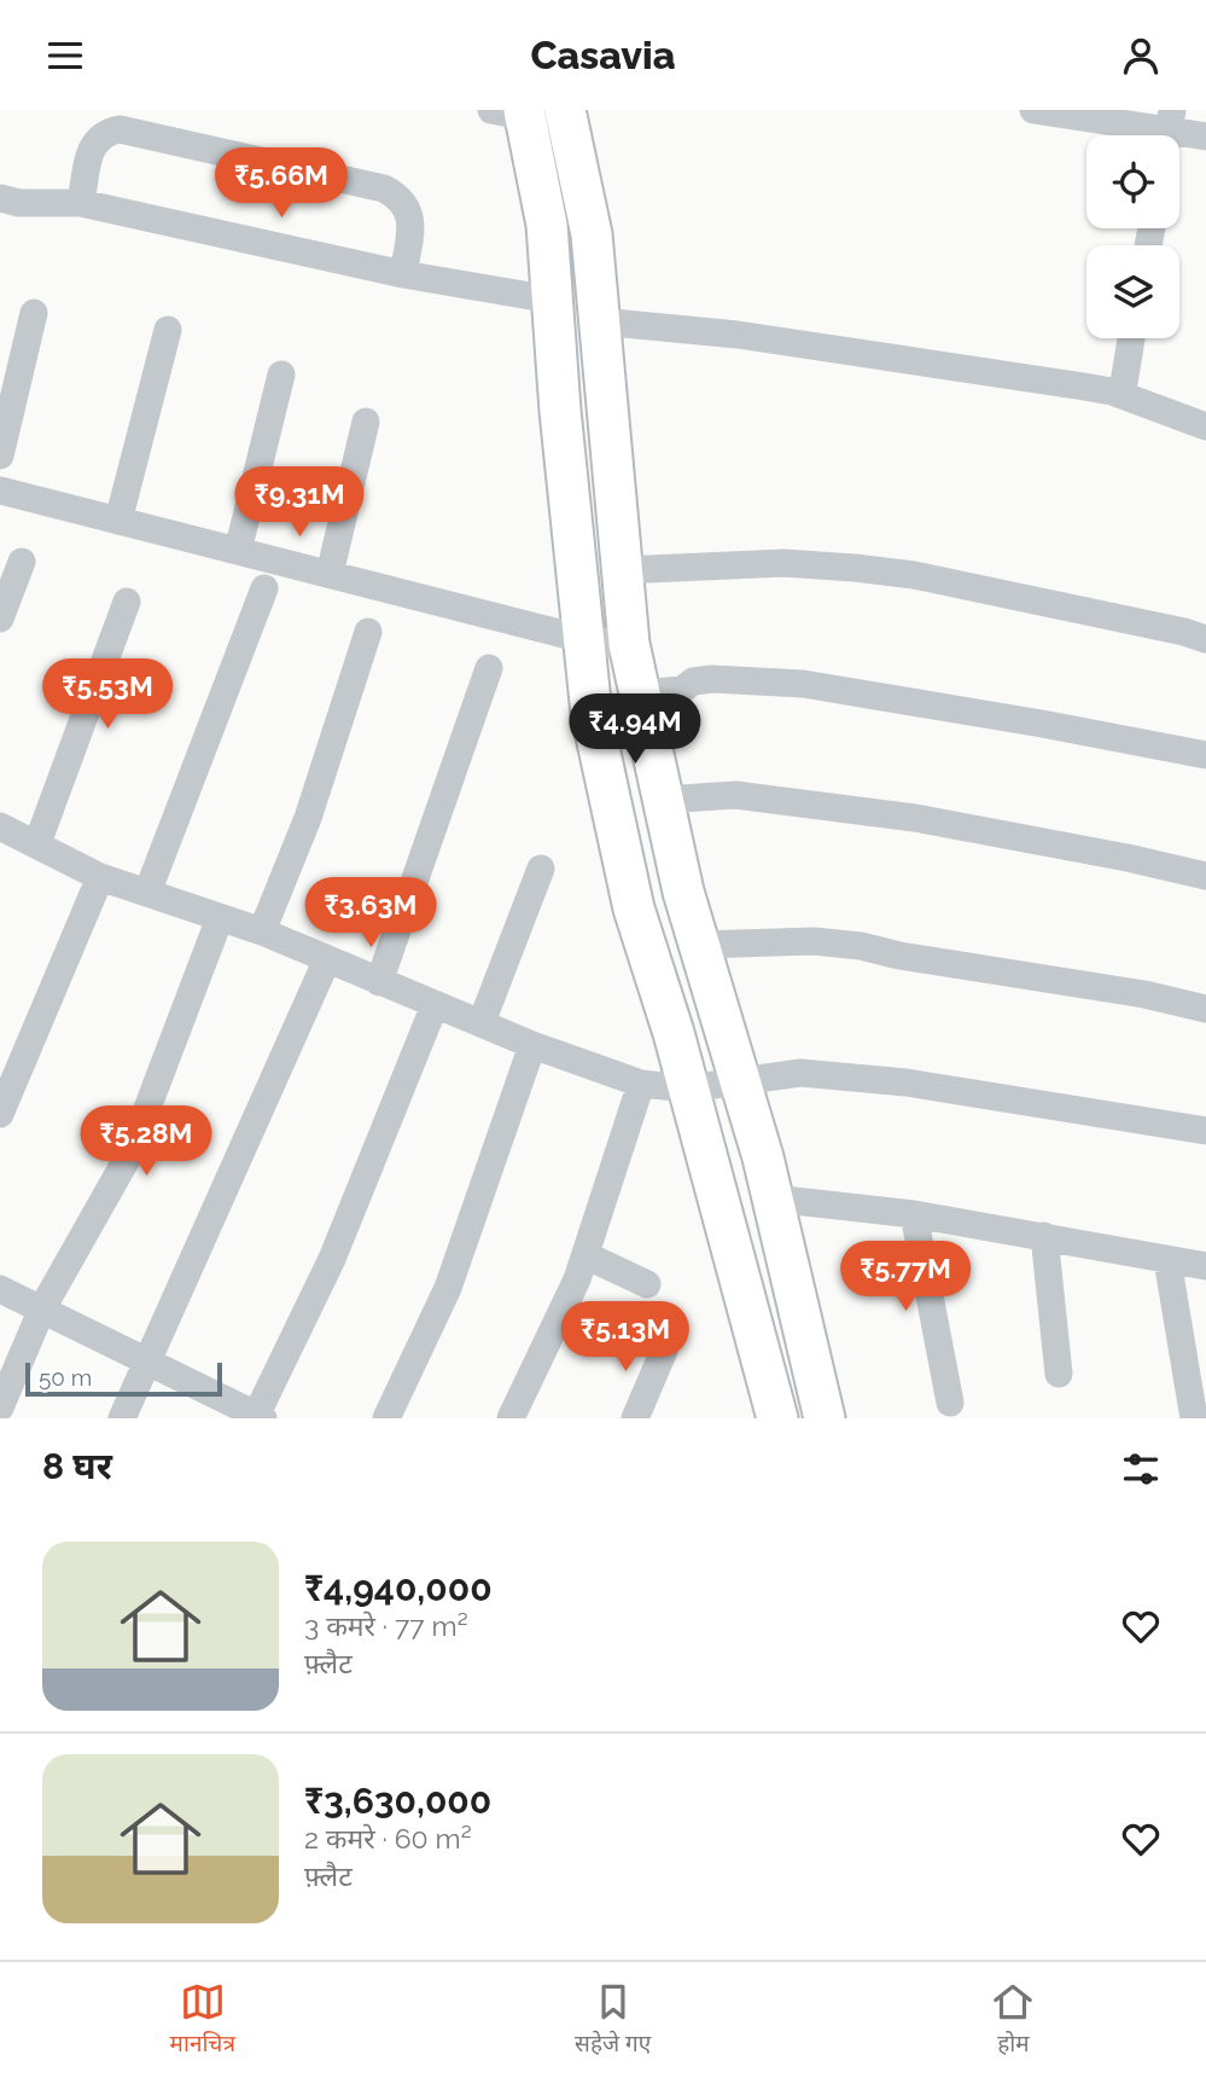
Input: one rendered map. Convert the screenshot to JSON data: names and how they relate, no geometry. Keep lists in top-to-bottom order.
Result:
{
  "scale_bar": "50 m",
  "page": {
    "header": "Casavia",
    "price": [
      "₹5.66M",
      "₹9.31M",
      "₹5.53M",
      "₹4.94M",
      "₹3.63M",
      "₹5.28M",
      "₹5.77M",
      "₹5.13M"
    ],
    "scale": "50 m",
    "heading": "8 घर",
    "list": [
      {
        "name": "₹4,940,000",
        "note": "3 कमरे · 77 m² · फ़्लैट"
      },
      {
        "name": "₹3,630,000",
        "note": "2 कमरे · 60 m² · फ़्लैट"
      }
    ],
    "tabs": ["मानचित्र", "सहेजे गए", "होम"]
  }
}
